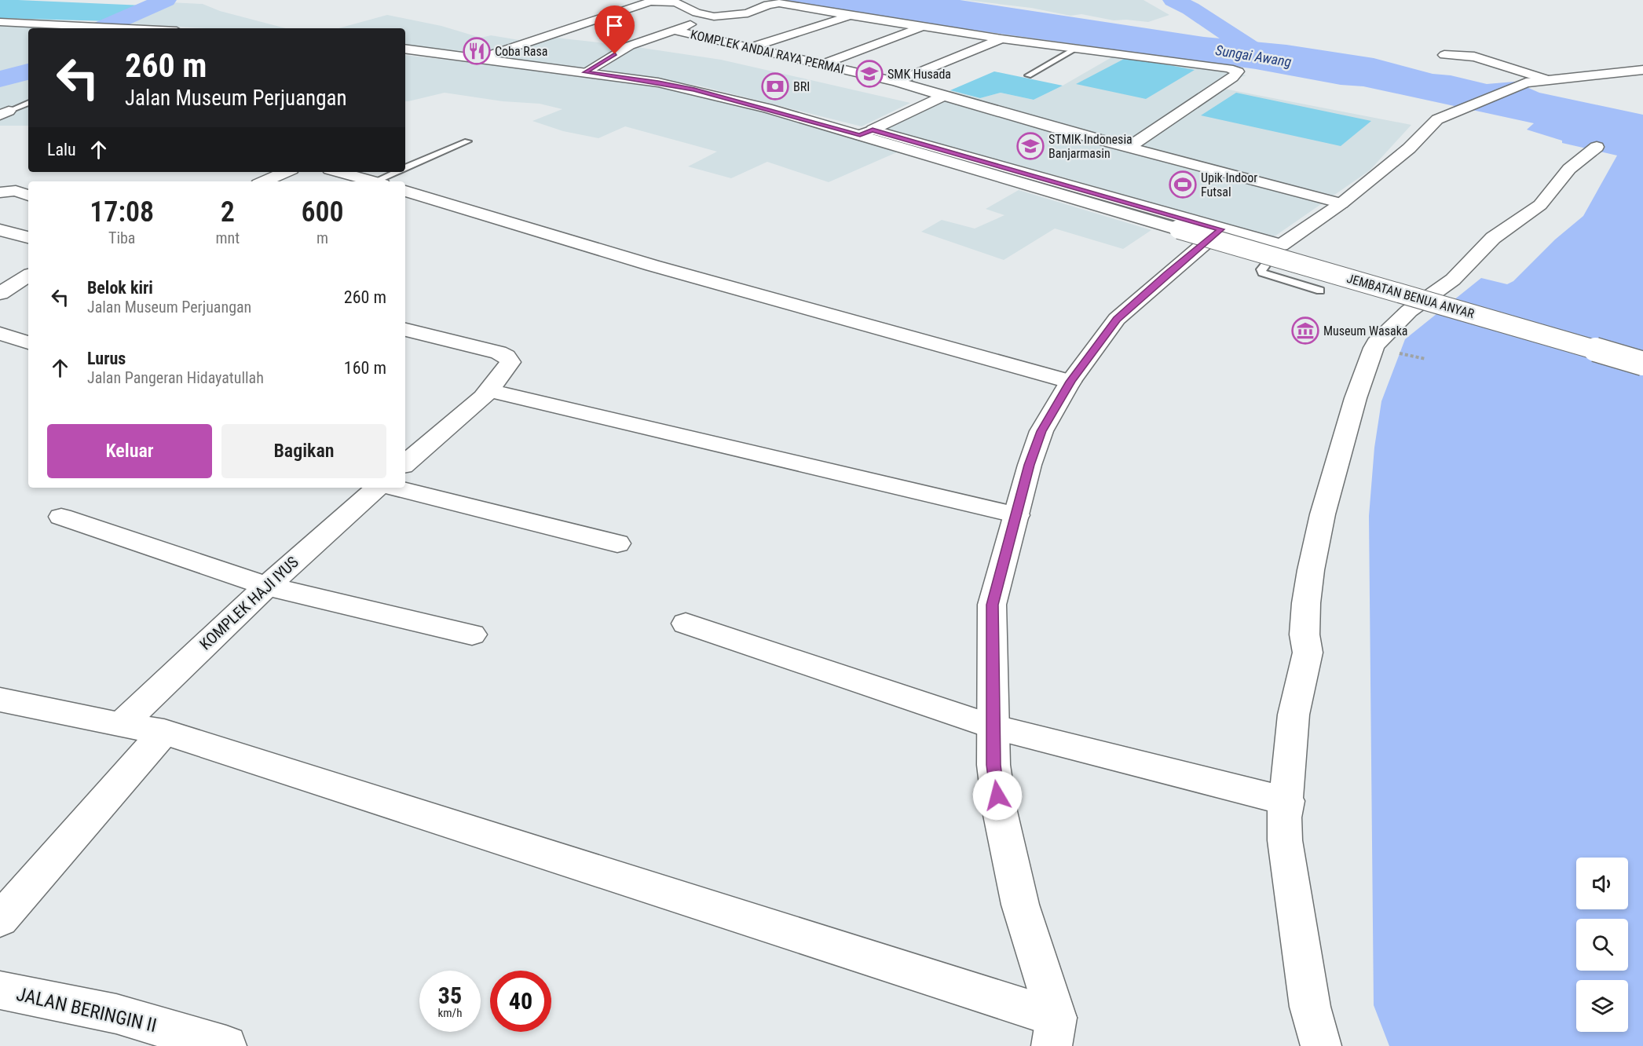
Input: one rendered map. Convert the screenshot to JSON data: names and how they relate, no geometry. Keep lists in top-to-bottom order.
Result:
{
  "streets": {
    "street": [
      "KOMPLEK ANDAI RAYA PERMAI",
      "JEMBATAN BENUA ANYAR",
      "KOMPLEK HAJI IYUS",
      "JALAN BERINGIN II"
    ]
  },
  "water": ["Sungai Awang"],
  "places": {
    "restaurant": ["Coba Rasa"],
    "school or university": ["SMK Husada", "STMIK Indonesia Banjarmasin"],
    "bank": ["BRI"],
    "sports": ["Upik Indoor Futsal"],
    "museum": ["Museum Wasaka"]
  },
  "page": {
    "turn": ["260 m", "Jalan Museum Perjuangan"],
    "then": "Lalu",
    "eta": [
      "17:08",
      "Tiba",
      "2",
      "mnt",
      "600",
      "m"
    ],
    "list": [
      {
        "name": "Belok kiri",
        "note": "Jalan Museum Perjuangan",
        "value": "260 m"
      },
      {
        "name": "Lurus",
        "note": "Jalan Pangeran Hidayatullah",
        "value": "160 m"
      }
    ],
    "buttons": ["Keluar", "Bagikan"],
    "speed": "35 km/h",
    "limit": "40"
  }
}
